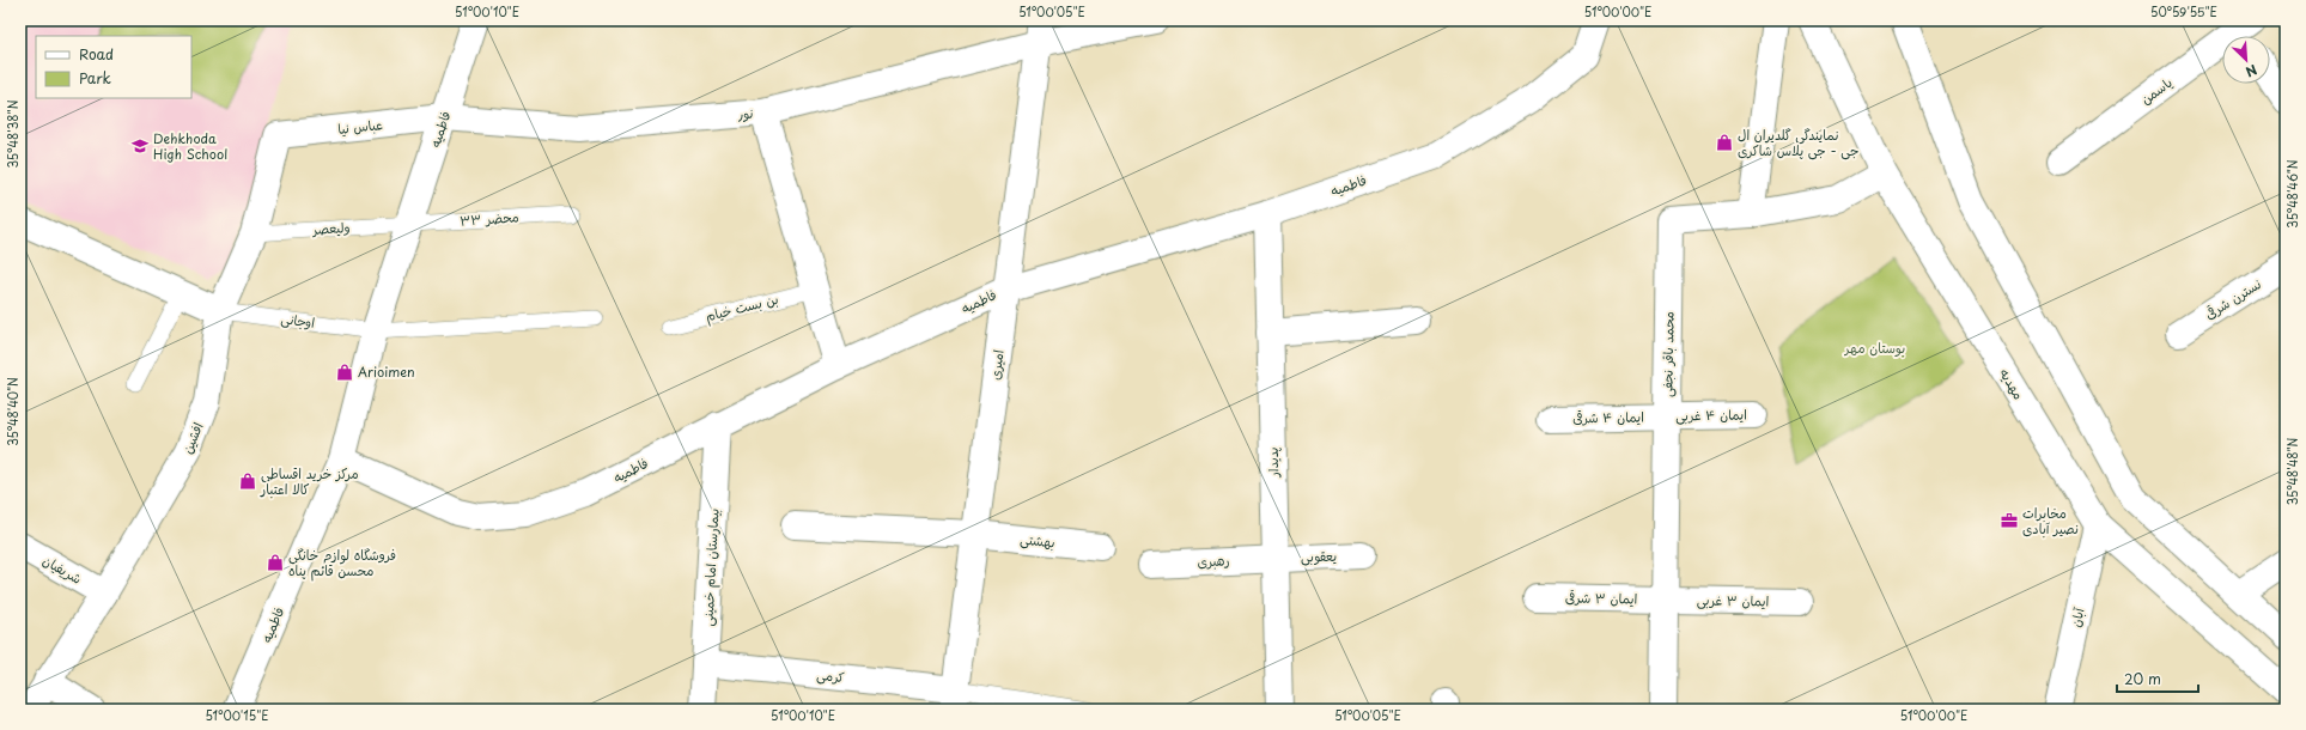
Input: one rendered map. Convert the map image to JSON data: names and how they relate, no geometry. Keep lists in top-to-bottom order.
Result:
{
  "streets": {
    "street": [
      "یاسمن",
      "نور",
      "عباس نیا",
      "فاطمیه",
      "نسترن شرقی",
      "اوجانی",
      "محمد باقر نجفی",
      "امیری",
      "مهدیه",
      "ایمان ۴ غربی",
      "ایمان ۴ شرقی",
      "افشین",
      "پدیدار",
      "بهشتی",
      "یعقوبی",
      "رهبری",
      "بیمارستان امام خمینی",
      "شریفیان",
      "ایمان ۳ شرقی",
      "ایمان ۳ غربی",
      "آبان",
      "کرمی"
    ],
    "lane": ["محضر ۳۳", "ولیعصر", "بن بست خیام"]
  },
  "crossings": [
    ["نور", "عباس نیا"],
    ["نور", "فاطمیه"],
    ["نور", "امیری"],
    ["عباس نیا", "فاطمیه"],
    ["عباس نیا", "افشین"],
    ["فاطمیه", "محضر ۳۳"],
    ["فاطمیه", "ولیعصر"],
    ["فاطمیه", "اوجانی"],
    ["فاطمیه", "امیری"],
    ["فاطمیه", "پدیدار"],
    ["فاطمیه", "بیمارستان امام خمینی"],
    ["محضر ۳۳", "ولیعصر"],
    ["ولیعصر", "افشین"],
    ["اوجانی", "افشین"],
    ["محمد باقر نجفی", "مهدیه"],
    ["محمد باقر نجفی", "ایمان ۴ غربی"],
    ["محمد باقر نجفی", "ایمان ۴ شرقی"],
    ["محمد باقر نجفی", "ایمان ۳ شرقی"],
    ["محمد باقر نجفی", "ایمان ۳ غربی"],
    ["امیری", "بهشتی"],
    ["امیری", "کرمی"],
    ["مهدیه", "آبان"],
    ["ایمان ۴ غربی", "ایمان ۴ شرقی"],
    ["افشین", "شریفیان"],
    ["پدیدار", "یعقوبی"],
    ["پدیدار", "رهبری"],
    ["یعقوبی", "رهبری"],
    ["بیمارستان امام خمینی", "کرمی"],
    ["ایمان ۳ شرقی", "ایمان ۳ غربی"]
  ],
  "parks": ["بوستان مهر"],
  "places": {
    "shop": [
      "نمایندگی گلدیران ال جی - جی پلاس شاکری",
      "Arioimen",
      "مرکز خرید اقساطی کالا اعتبار",
      "فروشگاه لوازم خانگی محسن قائم پناه"
    ],
    "school or university": ["Dehkhoda High School"],
    "office": ["مخابرات نصیر آبادی"]
  },
  "legend": ["Road", "Park"],
  "scale_bar": "20 m",
  "north": "bottom right",
  "coordinates": [
    "51°00'10\"E",
    "51°00'05\"E",
    "51°00'00\"E",
    "50°59'55\"E",
    "35°48'38\"N",
    "35°48'46\"N",
    "35°48'40\"N",
    "35°48'48\"N",
    "51°00'15\"E"
  ]
}
